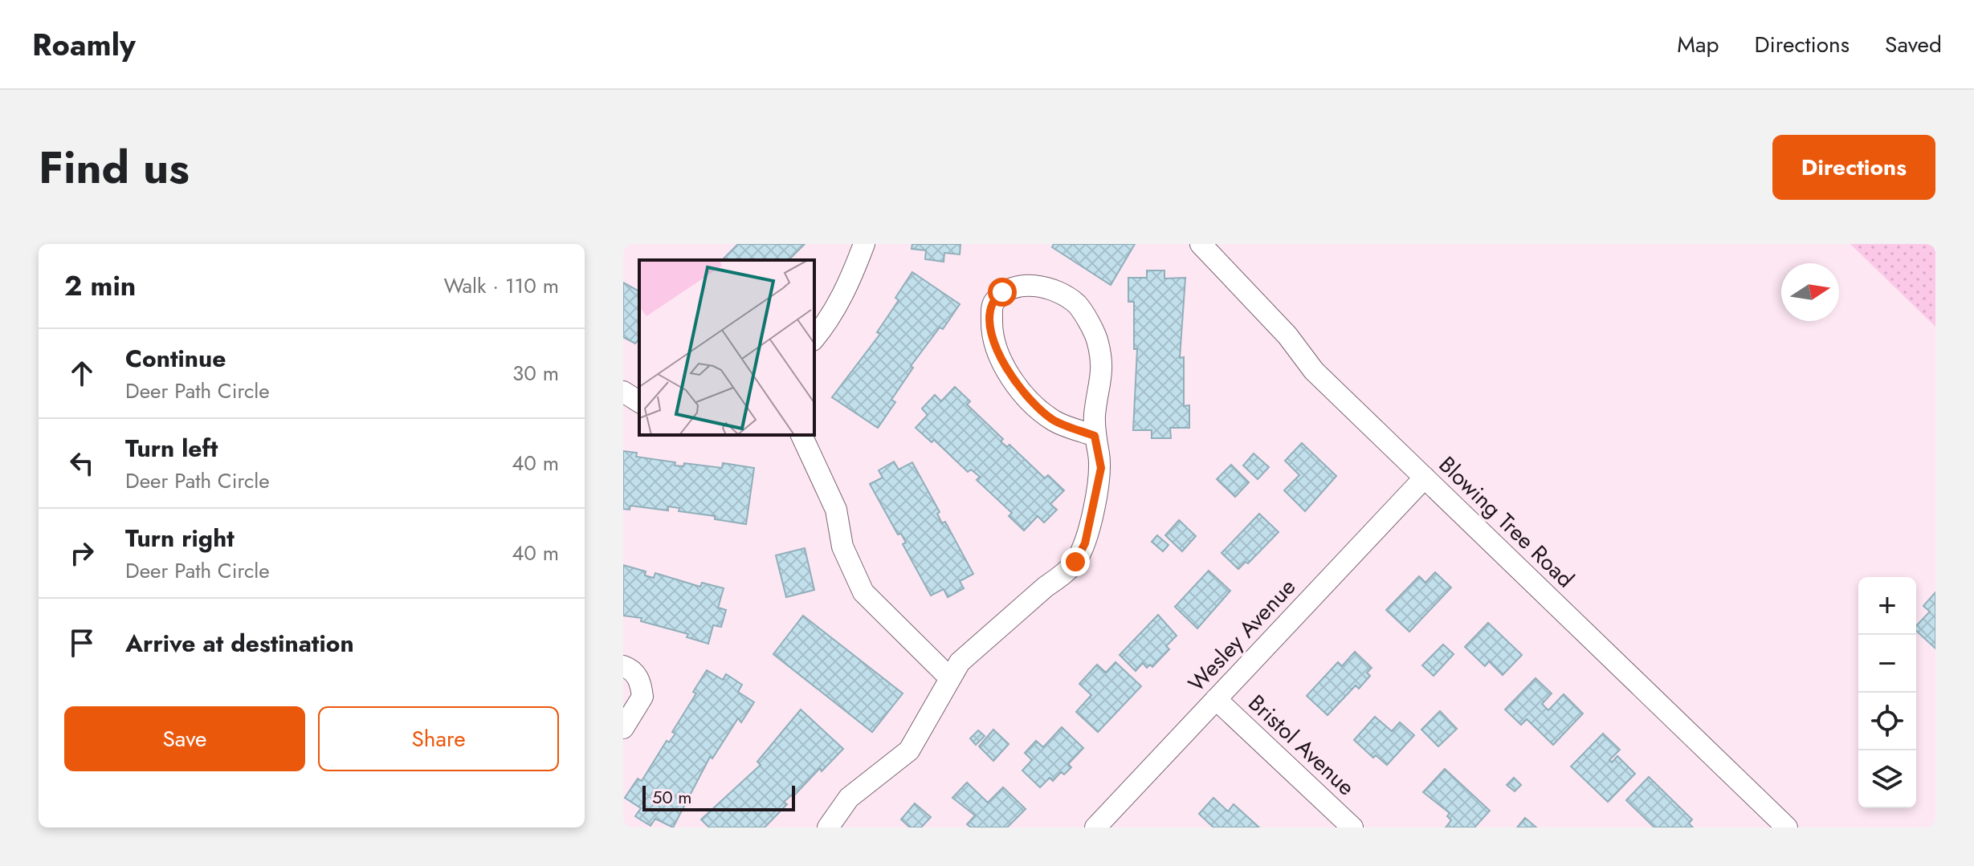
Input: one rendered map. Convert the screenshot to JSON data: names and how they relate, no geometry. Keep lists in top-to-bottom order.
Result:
{
  "streets": {
    "street": ["Blowing Tree Road", "Wesley Avenue", "Bristol Avenue"]
  },
  "crossings": [
    ["Blowing Tree Road", "Wesley Avenue"],
    ["Wesley Avenue", "Bristol Avenue"]
  ],
  "scale_bar": "50 m",
  "north": "right",
  "page": {
    "header": "Roamly",
    "nav": ["Map", "Directions", "Saved"],
    "title": "Find us",
    "buttons": [
      "Directions",
      ["Save", "Share"]
    ],
    "heading": ["2 min", "Walk · 110 m"],
    "list": [
      ["Continue", "Deer Path Circle", "30 m"],
      ["Turn left", "Deer Path Circle", "40 m"],
      ["Turn right", "Deer Path Circle", "40 m"],
      "Arrive at destination"
    ],
    "map_buttons": ["+", "−"],
    "scale": "50 m"
  }
}
